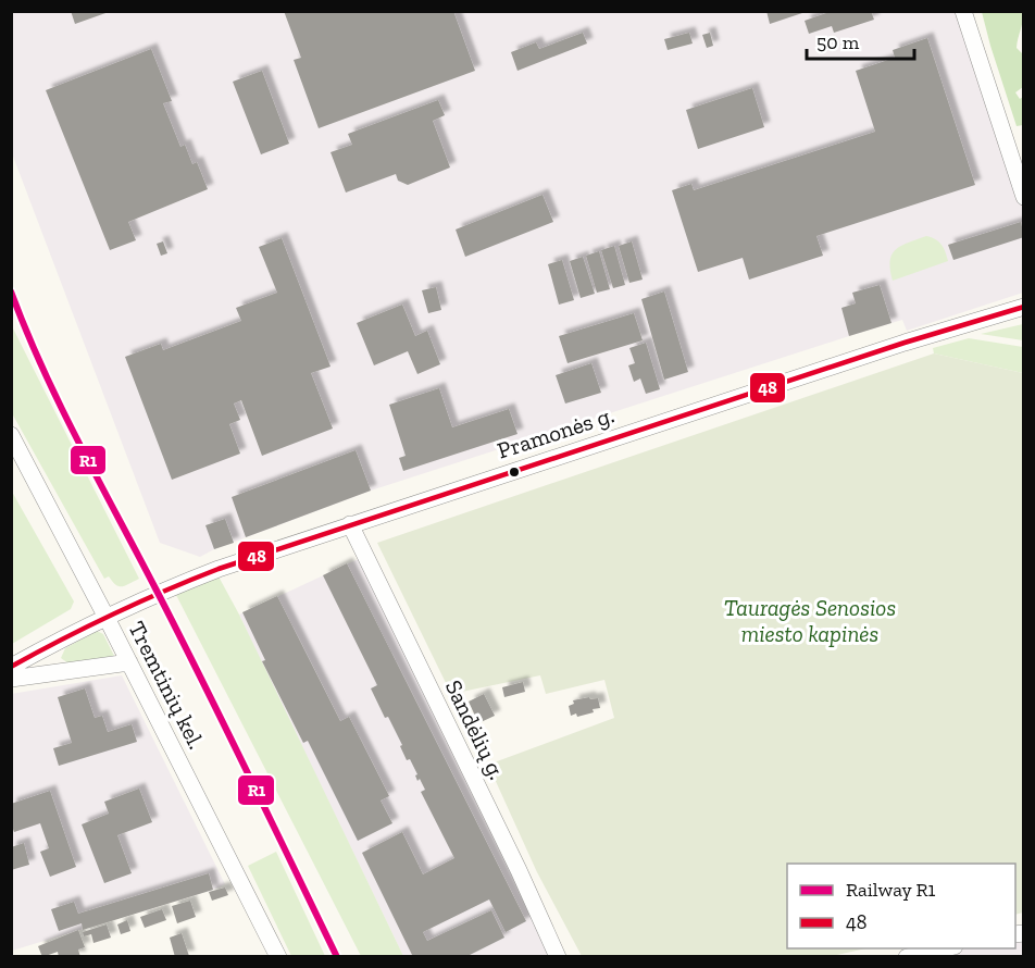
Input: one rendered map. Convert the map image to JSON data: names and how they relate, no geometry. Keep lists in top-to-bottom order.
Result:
{
  "streets": {
    "street": ["Pramonės g.", "Tremtinių kel.", "Sandėlių g."]
  },
  "crossings": [
    ["Pramonės g.", "Tremtinių kel."],
    ["Pramonės g.", "Sandėlių g."]
  ],
  "parks": ["Tauragės Senosios miesto kapinės"],
  "lines": ["rail line R1", "transit line 48"],
  "legend": ["Railway R1", "48"],
  "scale_bar": "50 m"
}
